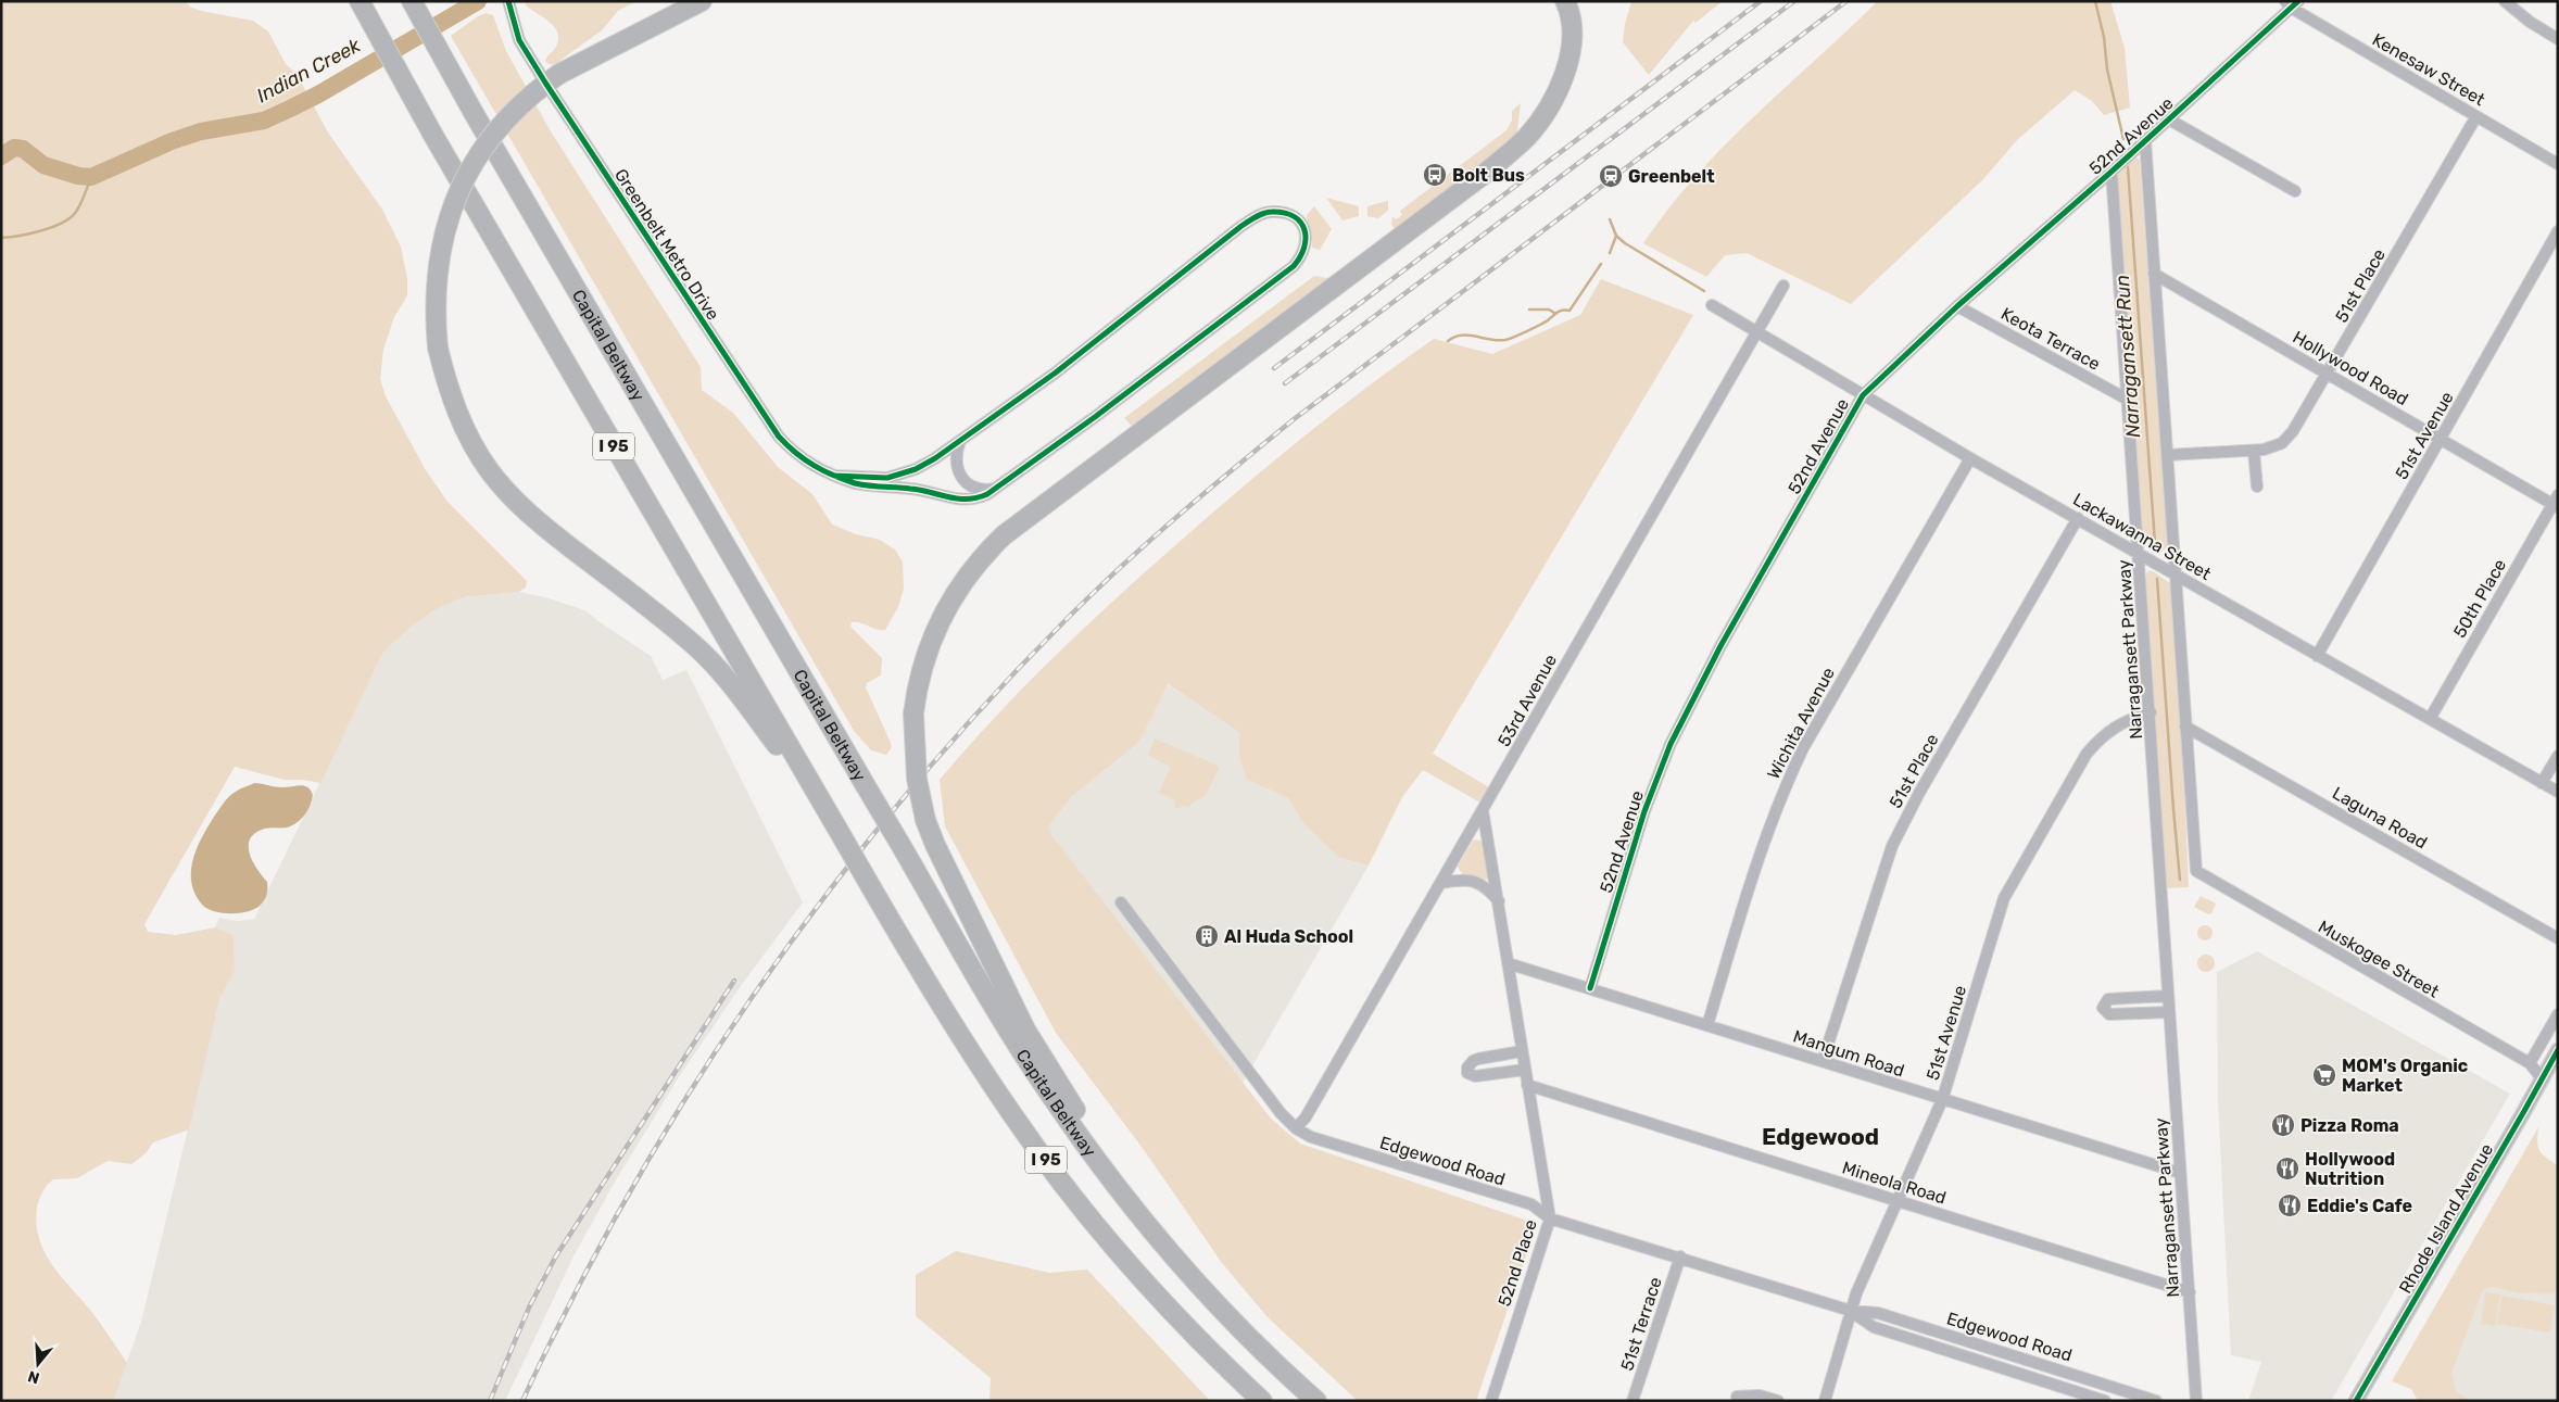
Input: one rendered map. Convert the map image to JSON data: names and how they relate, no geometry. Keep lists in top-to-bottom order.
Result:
{
  "streets": {
    "highway": ["Capital Beltway", "I 95"],
    "street": [
      "Kenesaw Street",
      "52nd Avenue",
      "Greenbelt Metro Drive",
      "51st Place",
      "Keota Terrace",
      "Hollywood Road",
      "51st Avenue",
      "Lackawanna Street",
      "50th Place",
      "Narragansett Parkway",
      "53rd Avenue",
      "Wichita Avenue",
      "Laguna Road",
      "Muskogee Street",
      "Mangum Road",
      "Edgewood Road",
      "Mineola Road",
      "Rhode Island Avenue",
      "52nd Place",
      "51st Terrace"
    ]
  },
  "crossings": [
    ["Kenesaw Street", "52nd Avenue"],
    ["Kenesaw Street", "51st Place"],
    ["52nd Avenue", "Keota Terrace"],
    ["52nd Avenue", "Lackawanna Street"],
    ["52nd Avenue", "Narragansett Parkway"],
    ["52nd Avenue", "Mangum Road"],
    ["51st Place", "Hollywood Road"],
    ["51st Place", "Lackawanna Street"],
    ["51st Place", "Mangum Road"],
    ["Keota Terrace", "Narragansett Parkway"],
    ["Hollywood Road", "51st Avenue"],
    ["Hollywood Road", "50th Place"],
    ["51st Avenue", "Lackawanna Street"],
    ["51st Avenue", "Narragansett Parkway"],
    ["51st Avenue", "Mangum Road"],
    ["51st Avenue", "Edgewood Road"],
    ["51st Avenue", "Mineola Road"],
    ["Lackawanna Street", "50th Place"],
    ["Lackawanna Street", "Narragansett Parkway"],
    ["Lackawanna Street", "53rd Avenue"],
    ["Lackawanna Street", "Wichita Avenue"],
    ["Narragansett Parkway", "Mangum Road"],
    ["Narragansett Parkway", "Mineola Road"],
    ["53rd Avenue", "Edgewood Road"],
    ["53rd Avenue", "52nd Place"],
    ["Wichita Avenue", "Mangum Road"],
    ["Laguna Road", "Muskogee Street"],
    ["Muskogee Street", "Rhode Island Avenue"],
    ["Mangum Road", "52nd Place"],
    ["Edgewood Road", "52nd Place"],
    ["Edgewood Road", "51st Terrace"],
    ["Mineola Road", "52nd Place"]
  ],
  "districts": ["Edgewood"],
  "water": ["Indian Creek", "Narragansett Run"],
  "places": {
    "bus stop": ["Bolt Bus"],
    "station": ["Greenbelt"],
    "building": ["Al Huda School"],
    "supermarket": ["MOM's Organic Market"],
    "restaurant": ["Pizza Roma", "Hollywood Nutrition", "Eddie's Cafe"]
  },
  "north": "bottom"
}
